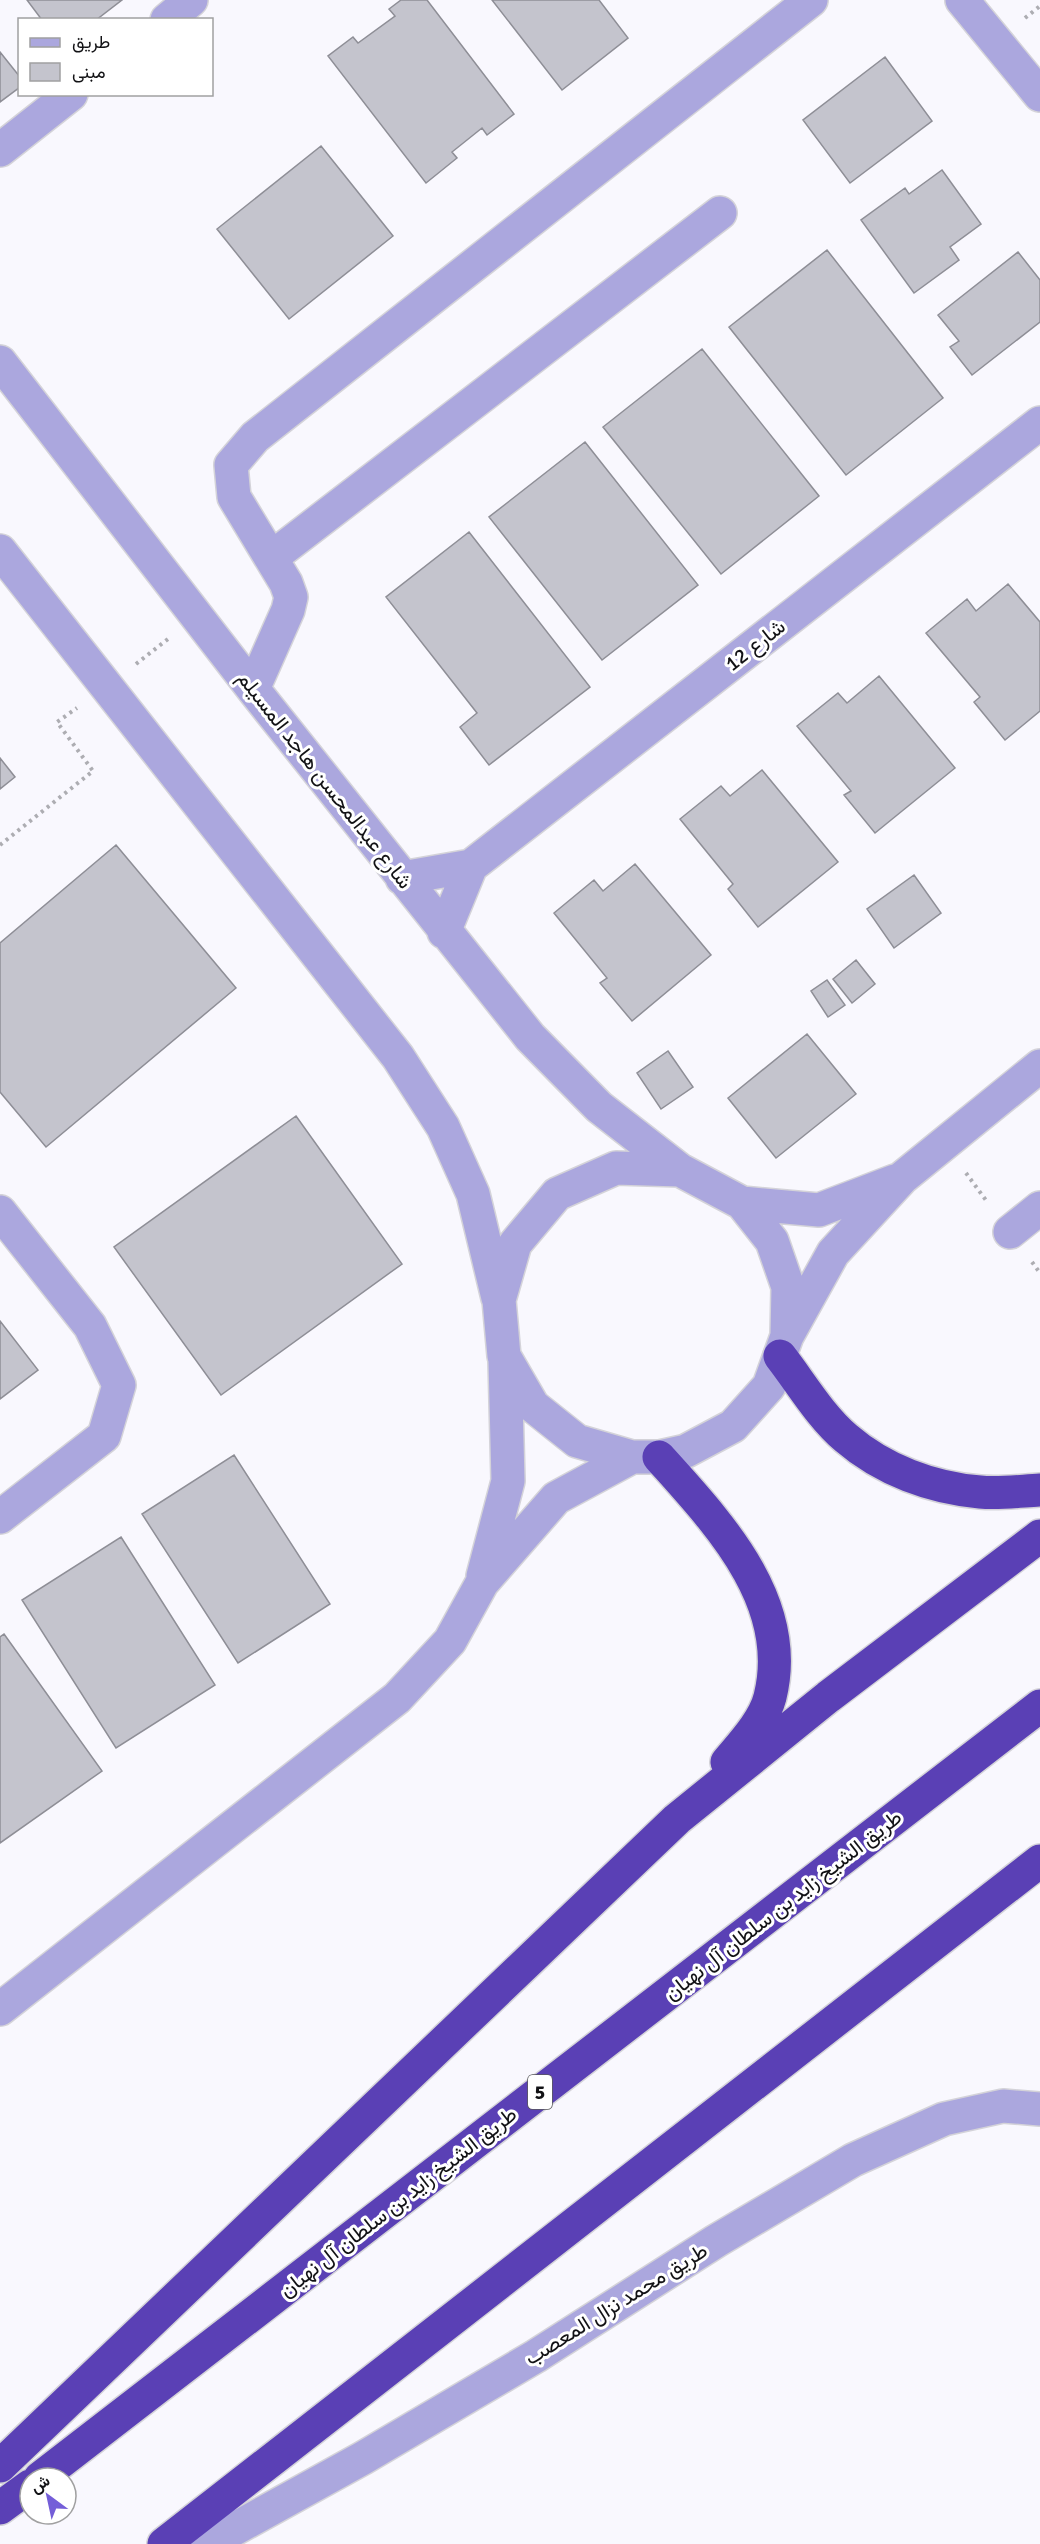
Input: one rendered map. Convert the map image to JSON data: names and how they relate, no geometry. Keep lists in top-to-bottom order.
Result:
{
  "streets": {
    "highway": ["طريق الشيخ زايد بن سلطان آل نهيان", "5"],
    "street": ["شارع 12", "شارع عبدالمحسن هاجد المسيلم", "طريق محمد نزال المعصب"]
  },
  "crossings": [
    ["شارع 12", "شارع عبدالمحسن هاجد المسيلم"]
  ],
  "legend": ["طريق", "مبنى"],
  "north": "top left"
}
